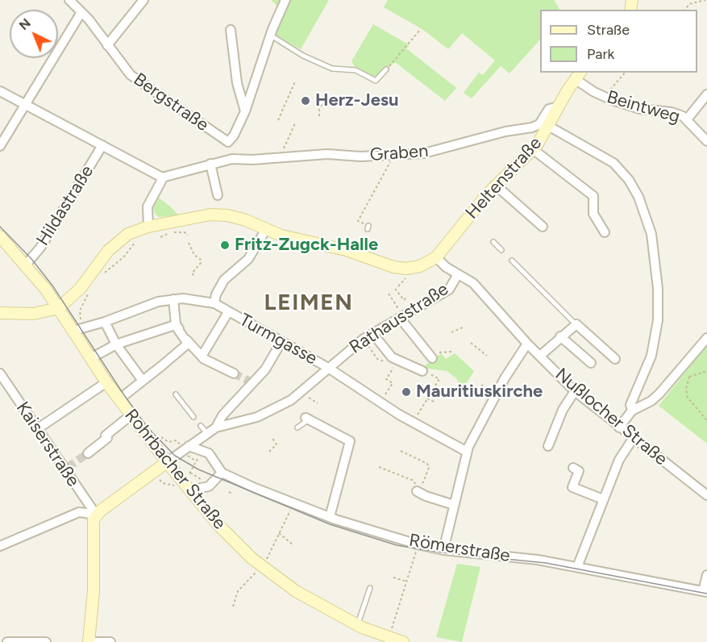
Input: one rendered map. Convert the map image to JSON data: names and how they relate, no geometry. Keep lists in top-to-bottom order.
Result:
{
  "streets": {
    "street": [
      "Bergstraße",
      "Beintweg",
      "Graben",
      "Heltenstraße",
      "Hildastraße",
      "Rathausstraße",
      "Turmgasse",
      "Nußlocher Straße",
      "Kaiserstraße",
      "Rohrbacher Straße",
      "Römerstraße"
    ]
  },
  "crossings": [
    ["Bergstraße", "Graben"],
    ["Beintweg", "Heltenstraße"],
    ["Graben", "Heltenstraße"],
    ["Heltenstraße", "Rathausstraße"],
    ["Hildastraße", "Rohrbacher Straße"],
    ["Rathausstraße", "Turmgasse"],
    ["Rathausstraße", "Nußlocher Straße"],
    ["Rathausstraße", "Rohrbacher Straße"],
    ["Turmgasse", "Rohrbacher Straße"]
  ],
  "districts": ["LEIMEN"],
  "places": ["Herz-Jesu", "Fritz-Zugck-Halle", "Mauritiuskirche"],
  "legend": ["Straße", "Park"],
  "north": "top left"
}
